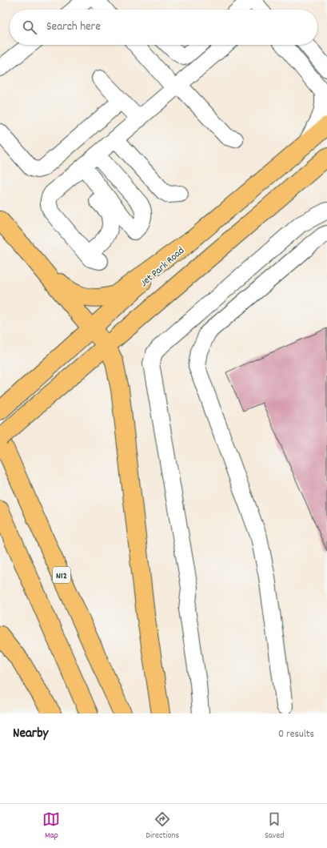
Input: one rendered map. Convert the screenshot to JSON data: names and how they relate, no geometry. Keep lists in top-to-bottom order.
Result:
{
  "streets": {
    "main road": ["Jet Park Road", "N12"]
  },
  "page": {
    "search": "Search here",
    "heading": ["Nearby", "0 results"],
    "nav": ["Map", "Directions", "Saved"]
  }
}
